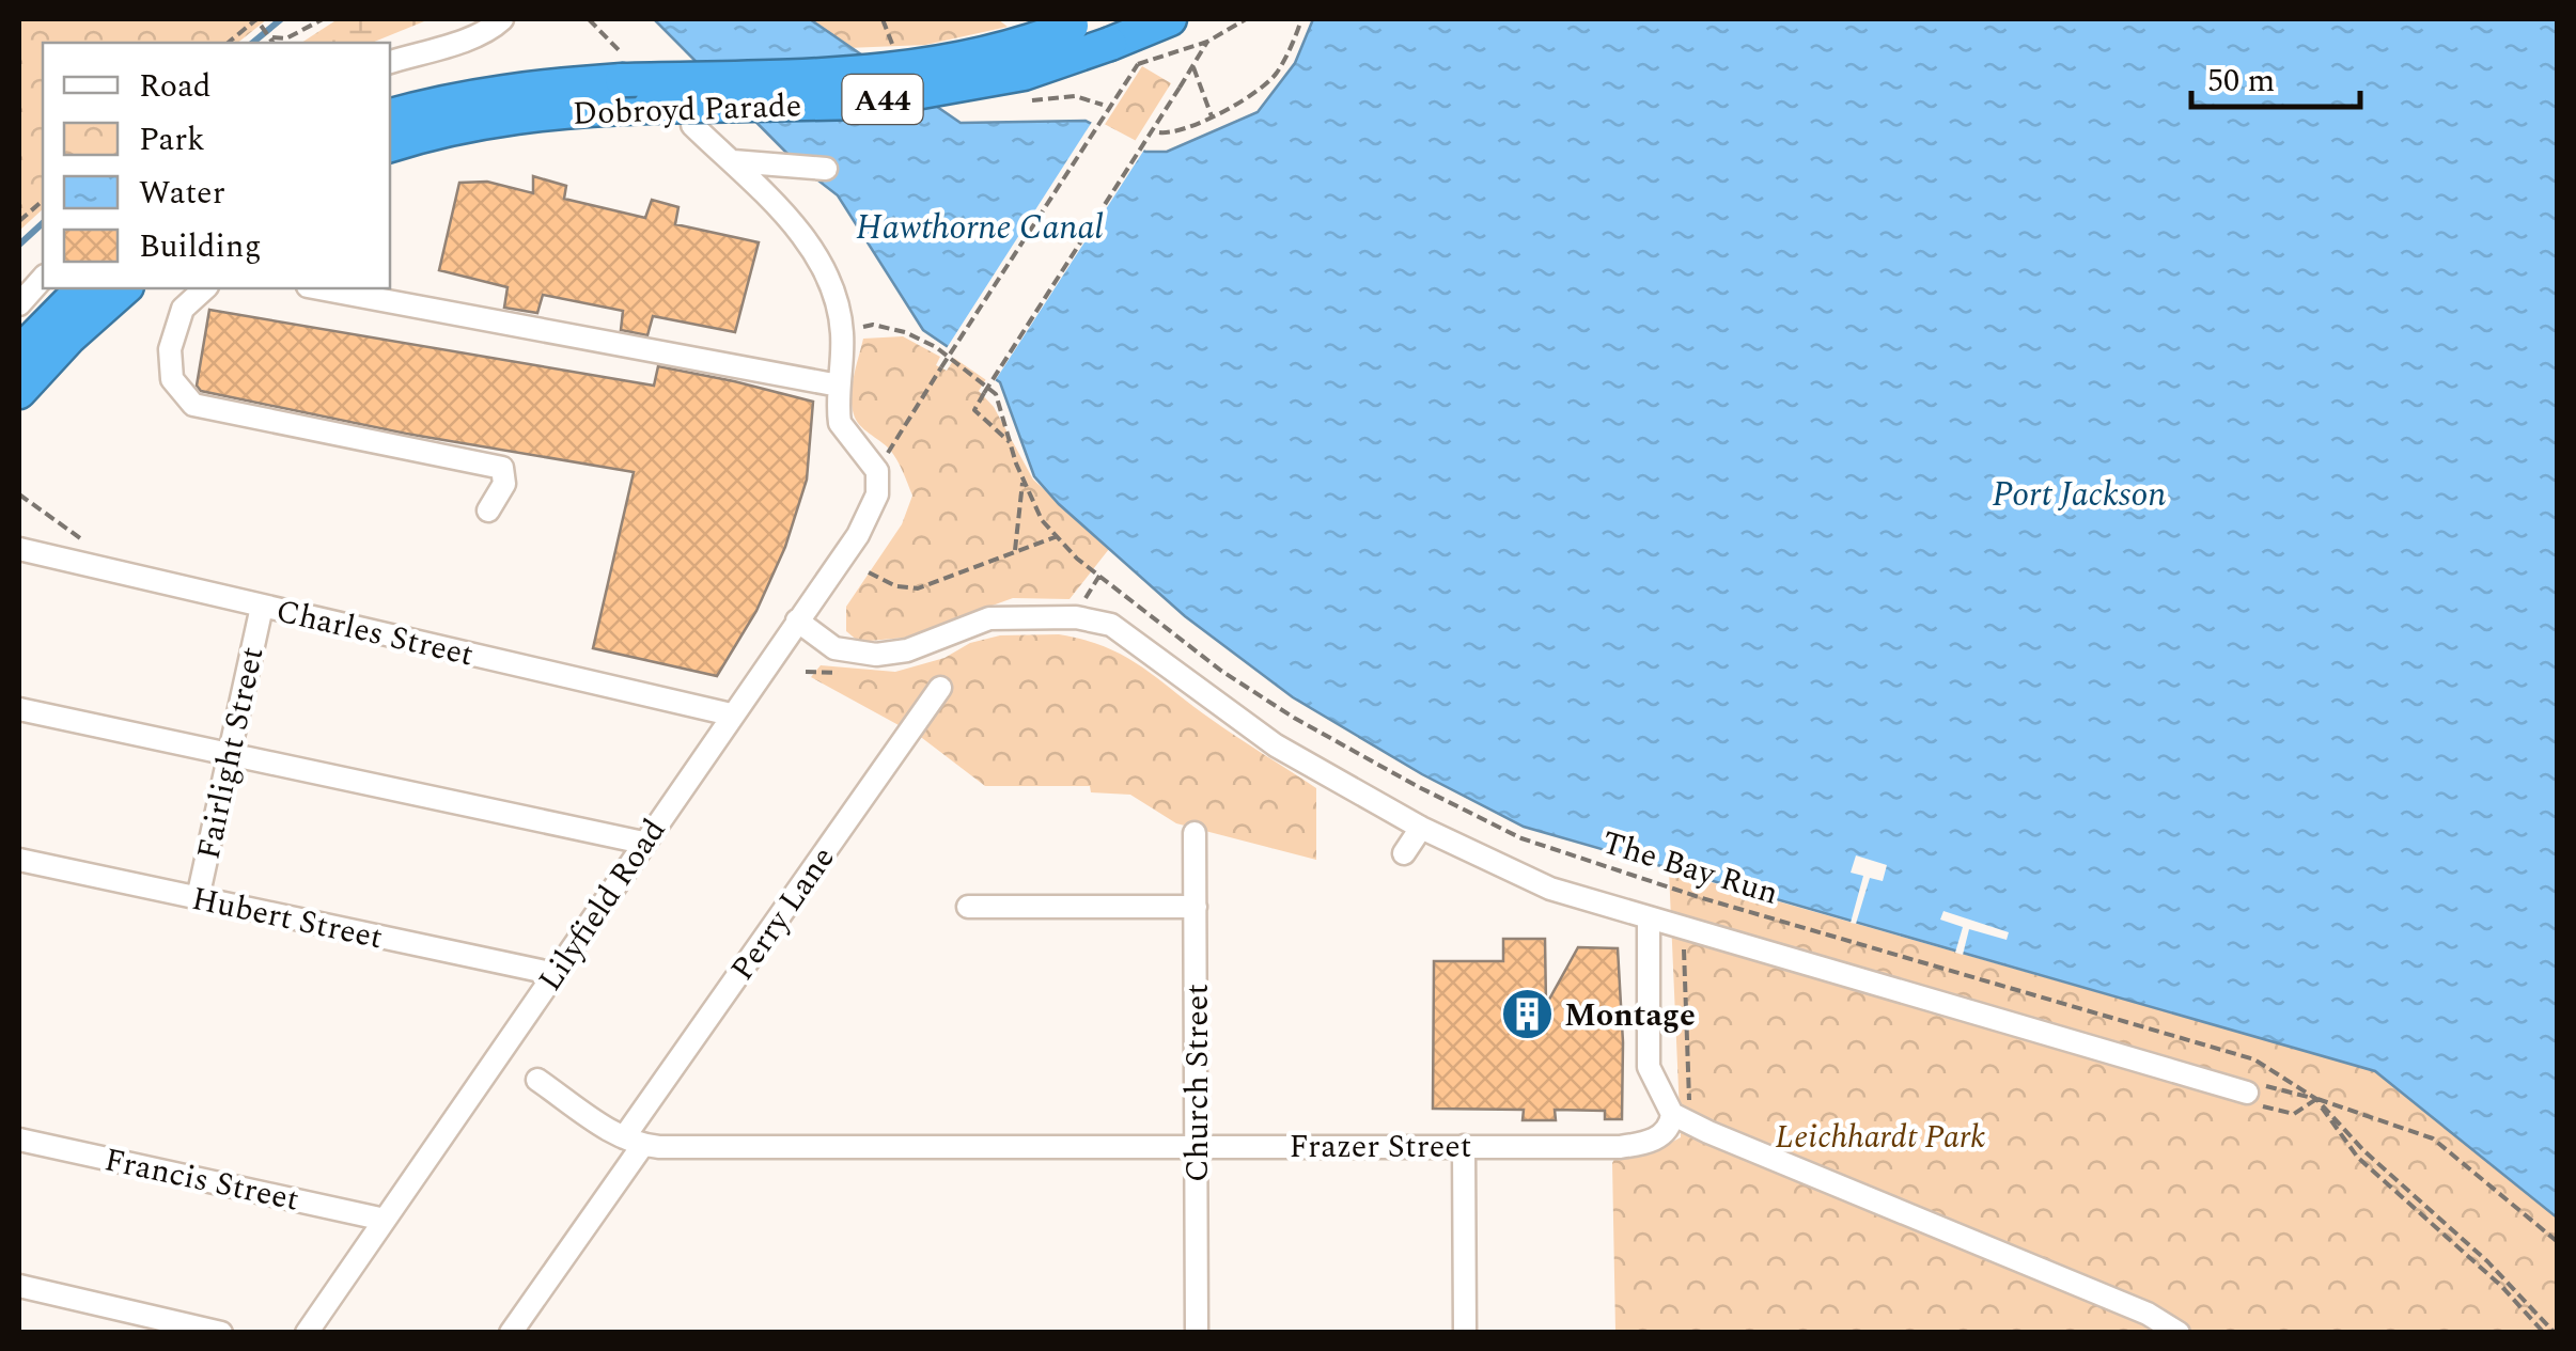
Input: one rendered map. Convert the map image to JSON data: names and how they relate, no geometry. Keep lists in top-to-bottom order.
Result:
{
  "streets": {
    "highway": ["A44", "Dobroyd Parade"],
    "street": [
      "Charles Street",
      "Fairlight Street",
      "Lilyfield Road",
      "Perry Lane",
      "Hubert Street",
      "Church Street",
      "Frazer Street",
      "Francis Street"
    ],
    "path": ["The Bay Run"]
  },
  "crossings": [
    ["Charles Street", "Fairlight Street"],
    ["Charles Street", "Lilyfield Road"],
    ["Fairlight Street", "Hubert Street"],
    ["Lilyfield Road", "Hubert Street"],
    ["Lilyfield Road", "Francis Street"],
    ["Perry Lane", "Frazer Street"],
    ["Church Street", "Frazer Street"]
  ],
  "water": ["Hawthorne Canal", "Port Jackson"],
  "parks": ["Leichhardt Park"],
  "places": {
    "building": ["Montage"]
  },
  "legend": [
    "Road",
    "Park",
    "Water",
    "Building"
  ],
  "scale_bar": "50 m"
}
